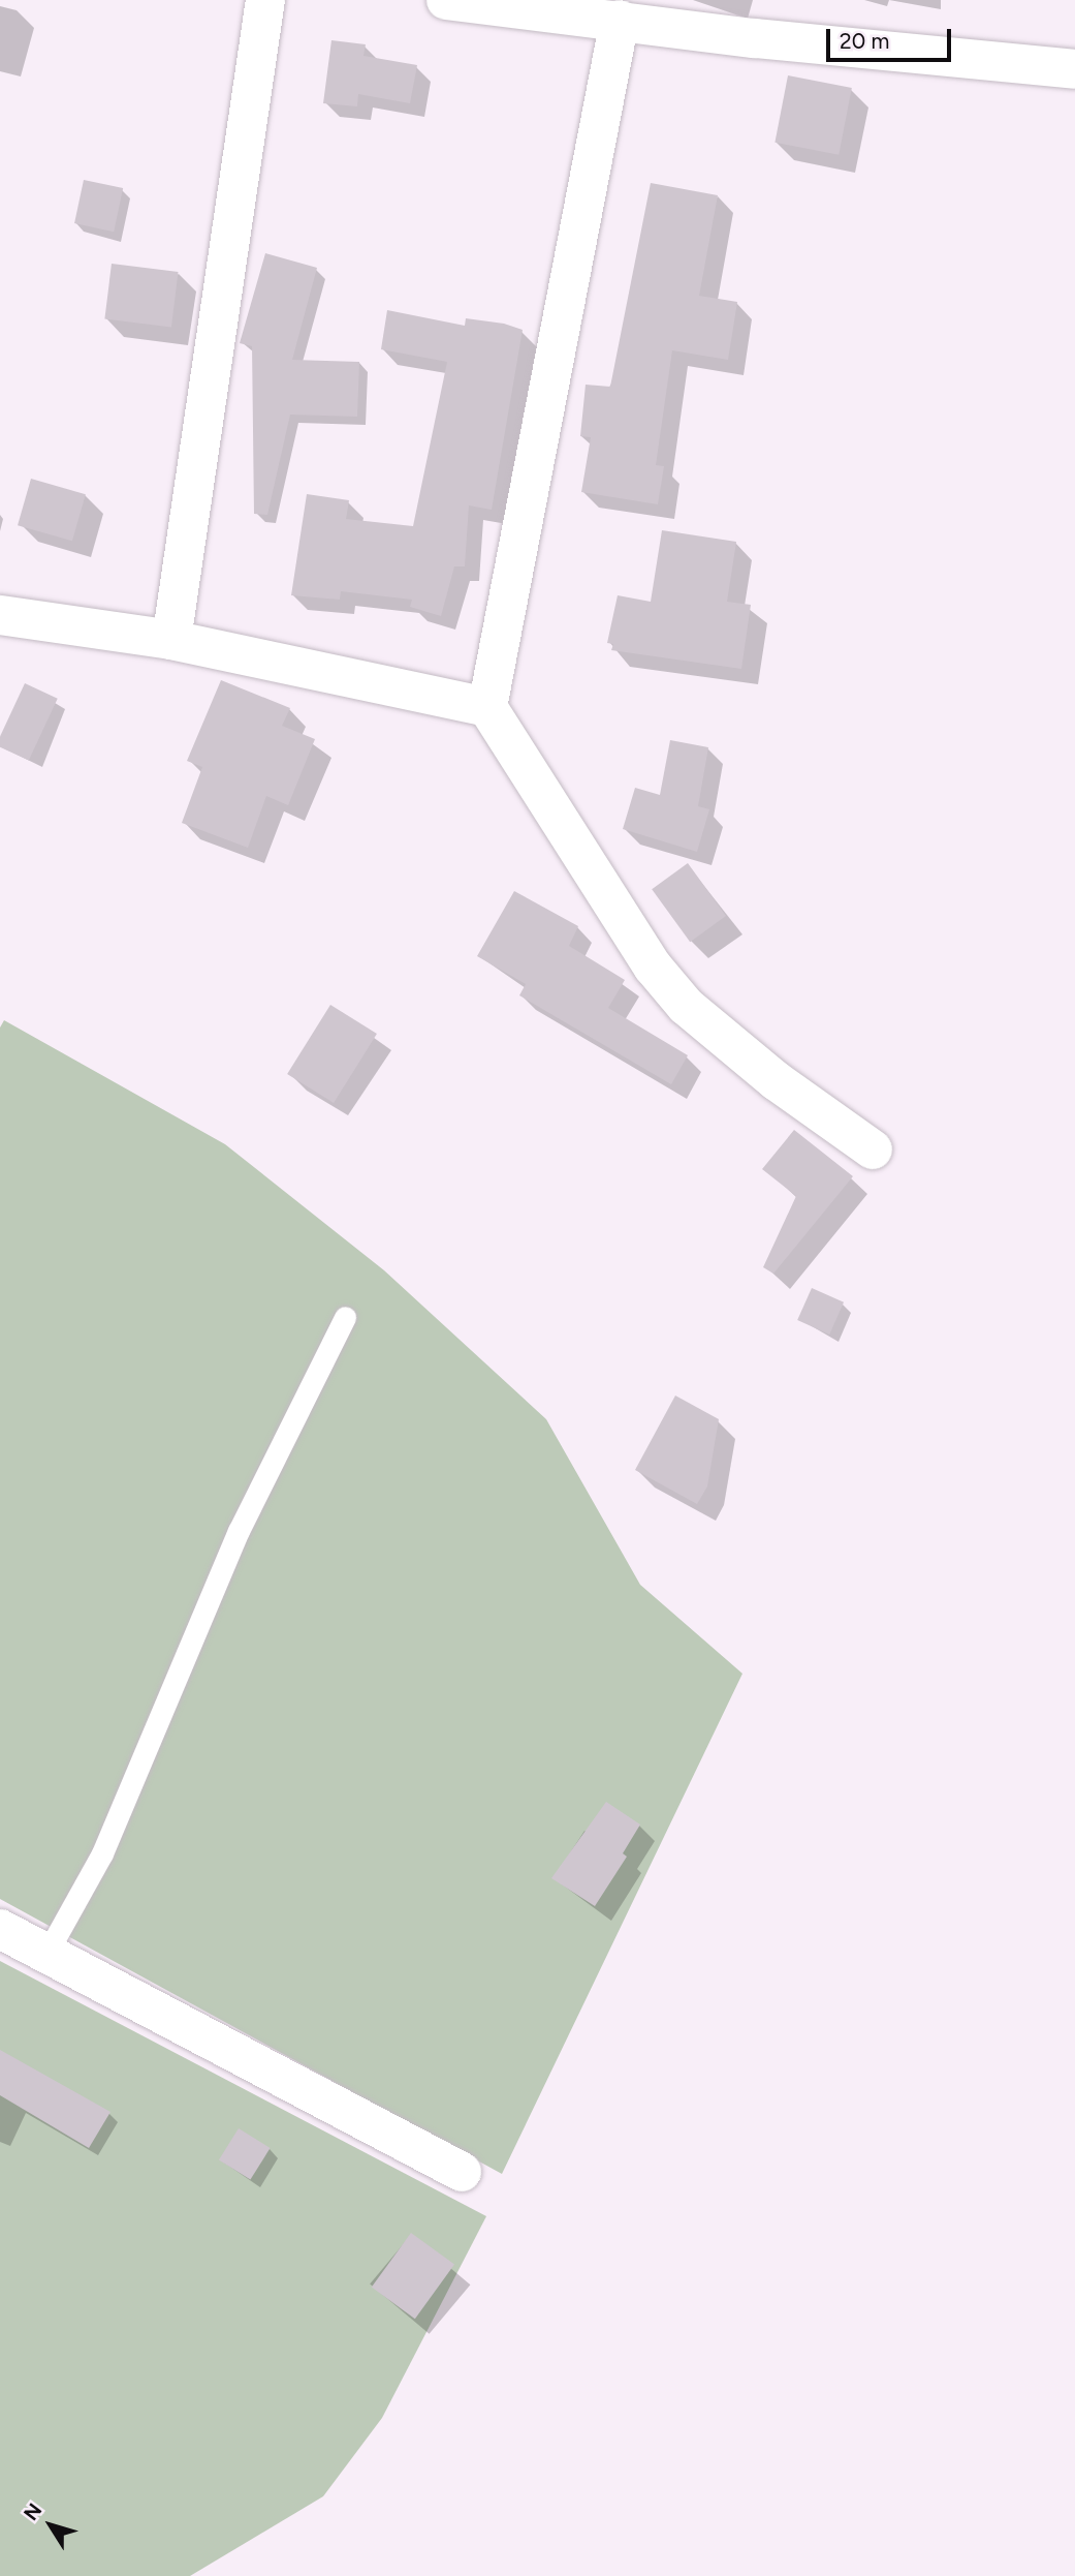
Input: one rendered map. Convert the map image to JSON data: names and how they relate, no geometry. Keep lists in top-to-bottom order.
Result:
{
  "scale_bar": "20 m",
  "north": "top left"
}
